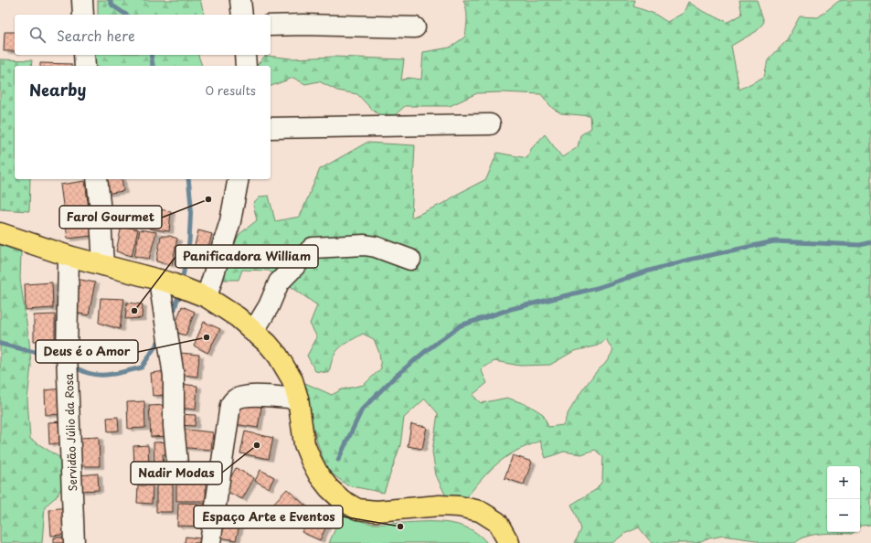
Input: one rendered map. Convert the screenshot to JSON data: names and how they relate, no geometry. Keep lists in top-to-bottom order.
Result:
{
  "streets": {
    "street": ["Servidão Júlio da Rosa"]
  },
  "places": [
    "Farol Gourmet",
    "Panificadora William",
    "Deus é o Amor",
    "Nadir Modas",
    "Espaço Arte e Eventos"
  ],
  "page": {
    "search": "Search here",
    "heading": ["Nearby", "0 results"],
    "map_buttons": ["+", "−"]
  }
}
